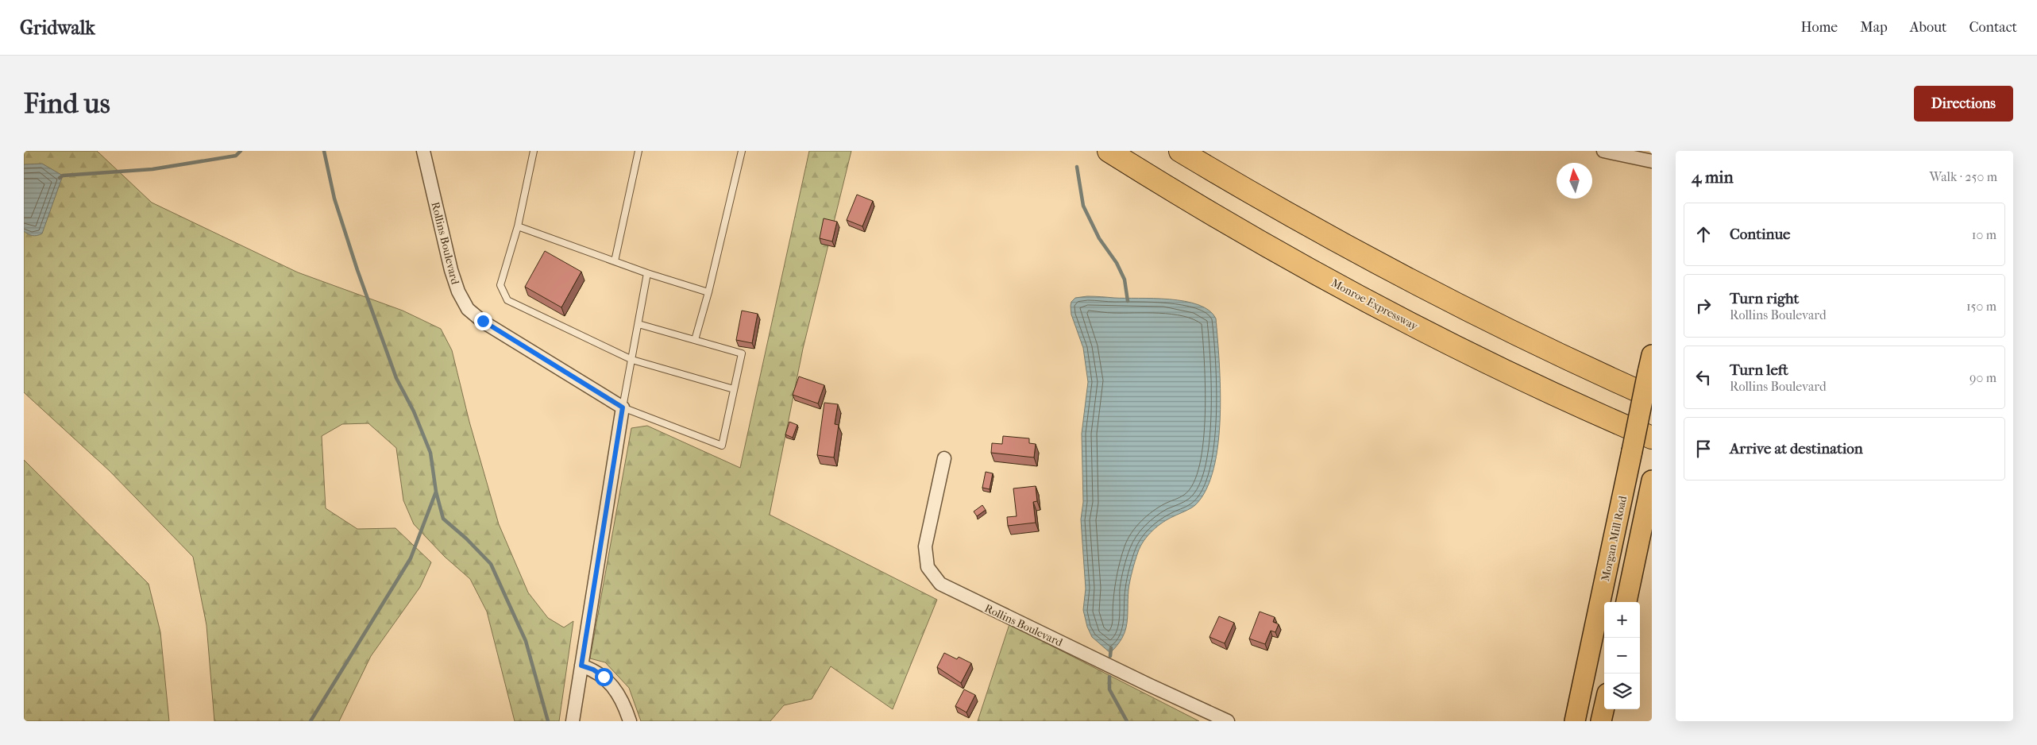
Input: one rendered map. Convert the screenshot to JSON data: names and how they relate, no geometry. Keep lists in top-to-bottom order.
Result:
{
  "streets": {
    "highway": ["Monroe Expressway"],
    "main road": ["Morgan Mill Road"],
    "street": ["Rollins Boulevard"]
  },
  "north": "top",
  "page": {
    "header": "Gridwalk",
    "nav": [
      "Home",
      "Map",
      "About",
      "Contact"
    ],
    "buttons": "Directions",
    "title": "Find us",
    "heading": ["4 min", "Walk · 250 m"],
    "list": [
      ["Continue", "10 m"],
      ["Turn right", "Rollins Boulevard", "150 m"],
      ["Turn left", "Rollins Boulevard", "90 m"],
      "Arrive at destination"
    ],
    "map_buttons": ["+", "−"]
  }
}
